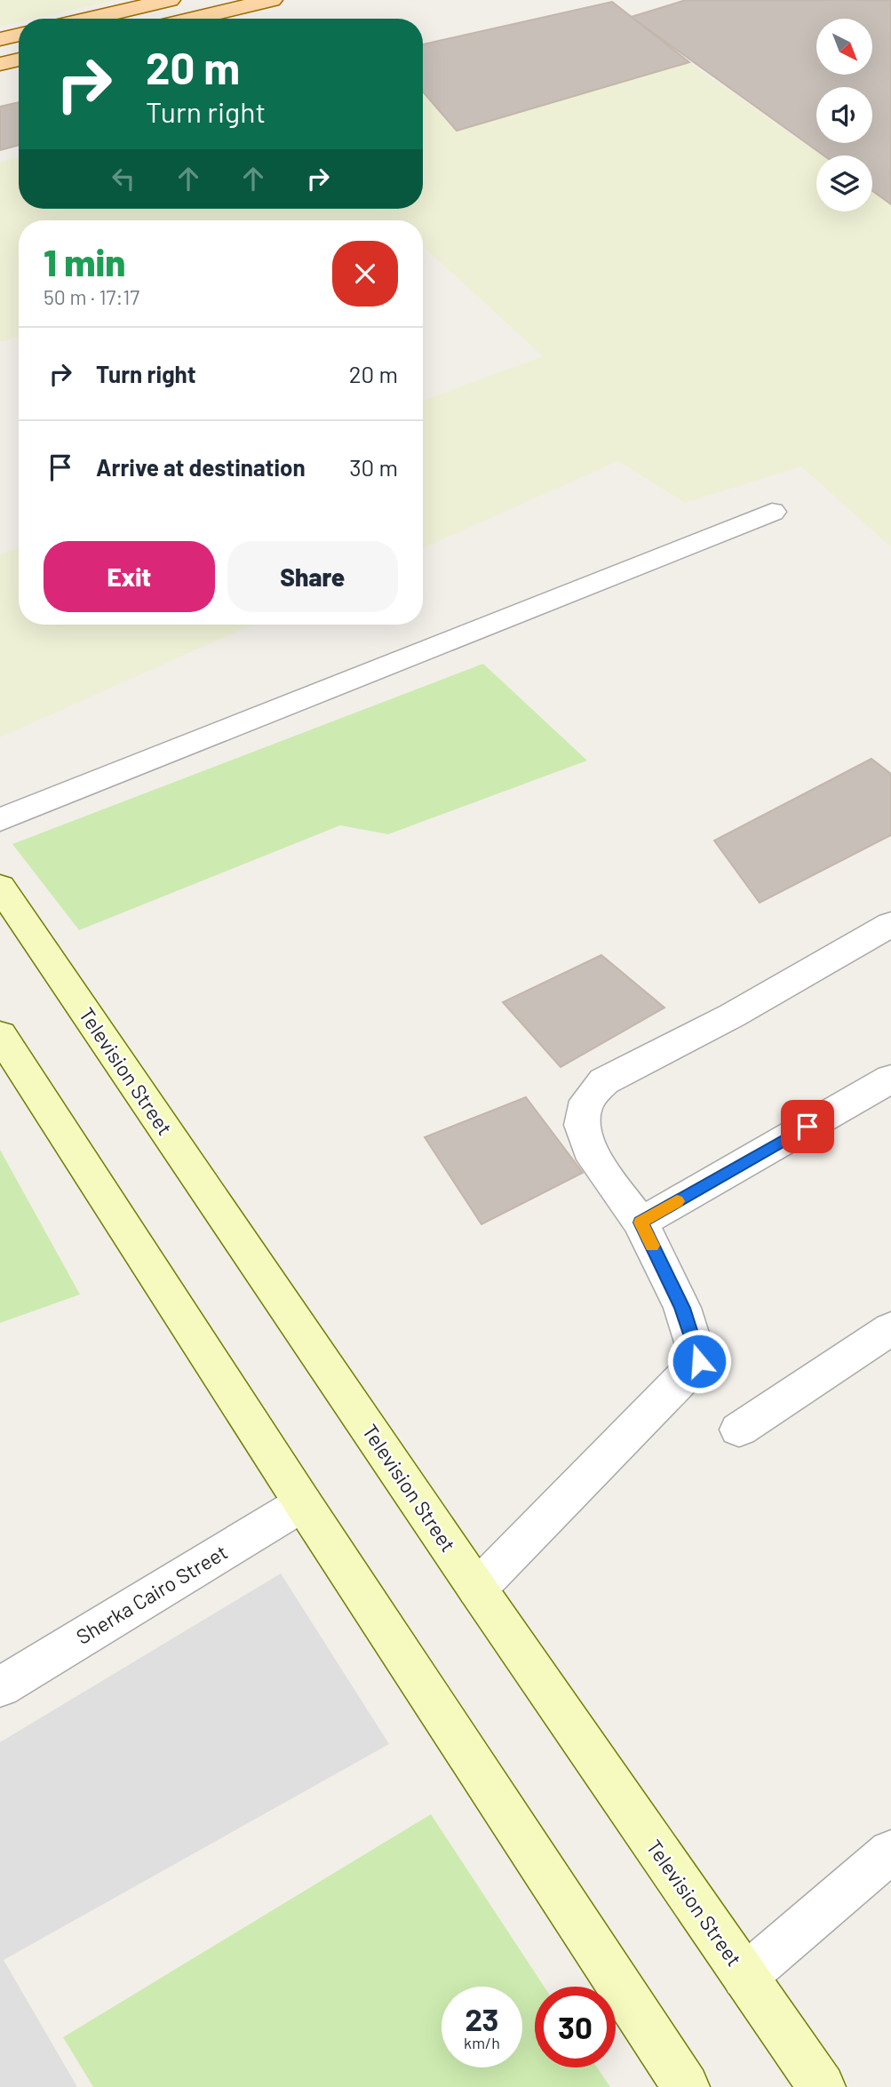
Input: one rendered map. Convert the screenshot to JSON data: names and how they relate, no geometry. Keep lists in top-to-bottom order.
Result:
{
  "streets": {
    "main road": ["Television Street"],
    "street": ["Sherka Cairo Street"]
  },
  "north": "bottom right",
  "page": {
    "turn": ["20 m", "Turn right"],
    "heading": ["1 min", "50 m · 17:17"],
    "list": [
      {
        "name": "Turn right",
        "value": "20 m"
      },
      {
        "name": "Arrive at destination",
        "value": "30 m"
      }
    ],
    "buttons": ["Exit", "Share"],
    "speed": "23 km/h",
    "limit": "30"
  }
}
